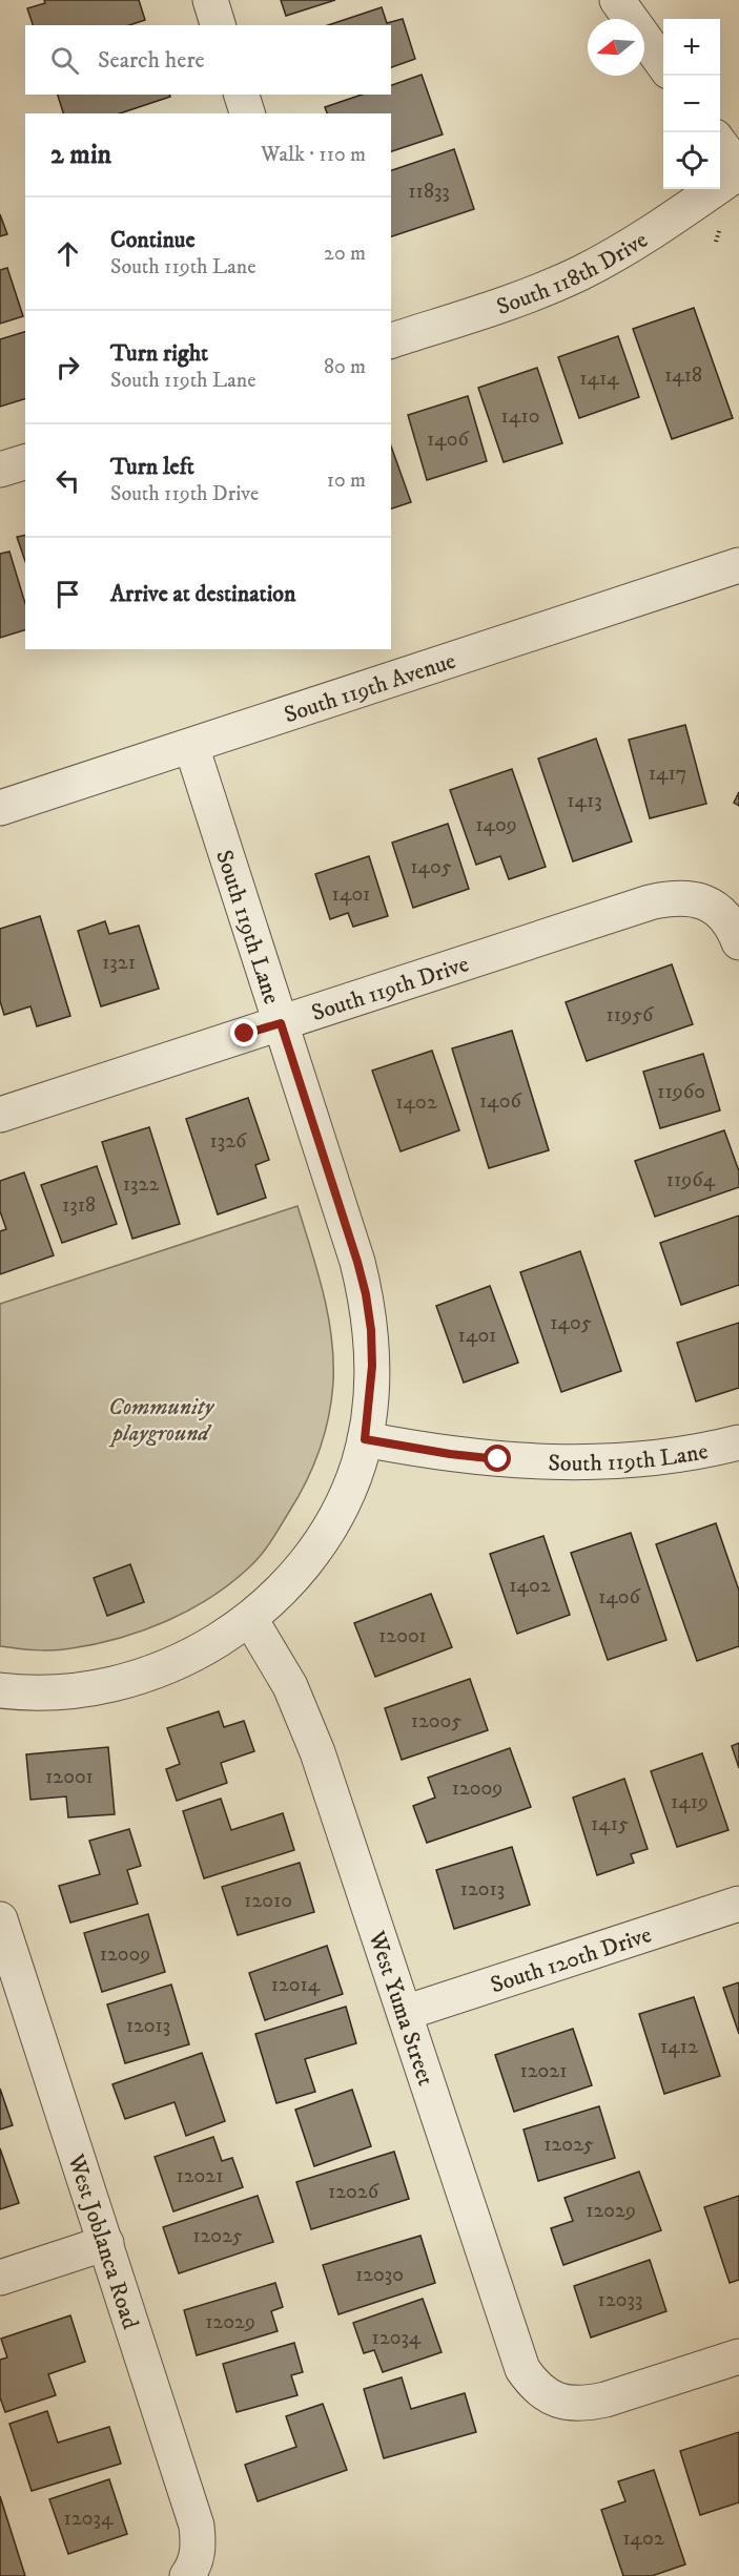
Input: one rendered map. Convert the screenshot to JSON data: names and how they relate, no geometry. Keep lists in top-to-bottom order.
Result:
{
  "streets": {
    "street": [
      "South 118th Drive",
      "South 119th Avenue",
      "South 119th Lane",
      "South 119th Drive",
      "South 120th Drive",
      "West Yuma Street",
      "West Joblanca Road"
    ]
  },
  "crossings": [
    ["South 119th Avenue", "South 119th Lane"],
    ["South 119th Lane", "South 119th Drive"],
    ["South 119th Lane", "West Yuma Street"],
    ["South 120th Drive", "West Yuma Street"]
  ],
  "parks": ["Community playground"],
  "house_numbers": [
    "11833",
    "1418",
    "1414",
    "1410",
    "1406",
    "1417",
    "1413",
    "1409",
    "1405",
    "1401",
    "1321",
    "11956",
    "11960",
    "1406",
    "1402",
    "1326",
    "11964",
    "1322",
    "1318",
    "1405",
    "1401",
    "1402",
    "1406",
    "12001",
    "12005",
    "12001",
    "12009",
    "1419",
    "1415",
    "12013",
    "12010",
    "12009",
    "12014",
    "12013",
    "1412",
    "12021",
    "12025",
    "12021",
    "12026",
    "12029",
    "12025",
    "12030",
    "12033",
    "12029",
    "12034",
    "12034",
    "1402"
  ],
  "north": "left",
  "page": {
    "map_buttons": ["+", "−"],
    "search": "Search here",
    "heading": ["2 min", "Walk · 110 m"],
    "list": [
      ["Continue", "South 119th Lane", "20 m"],
      ["Turn right", "South 119th Lane", "80 m"],
      ["Turn left", "South 119th Drive", "10 m"],
      "Arrive at destination"
    ]
  }
}
